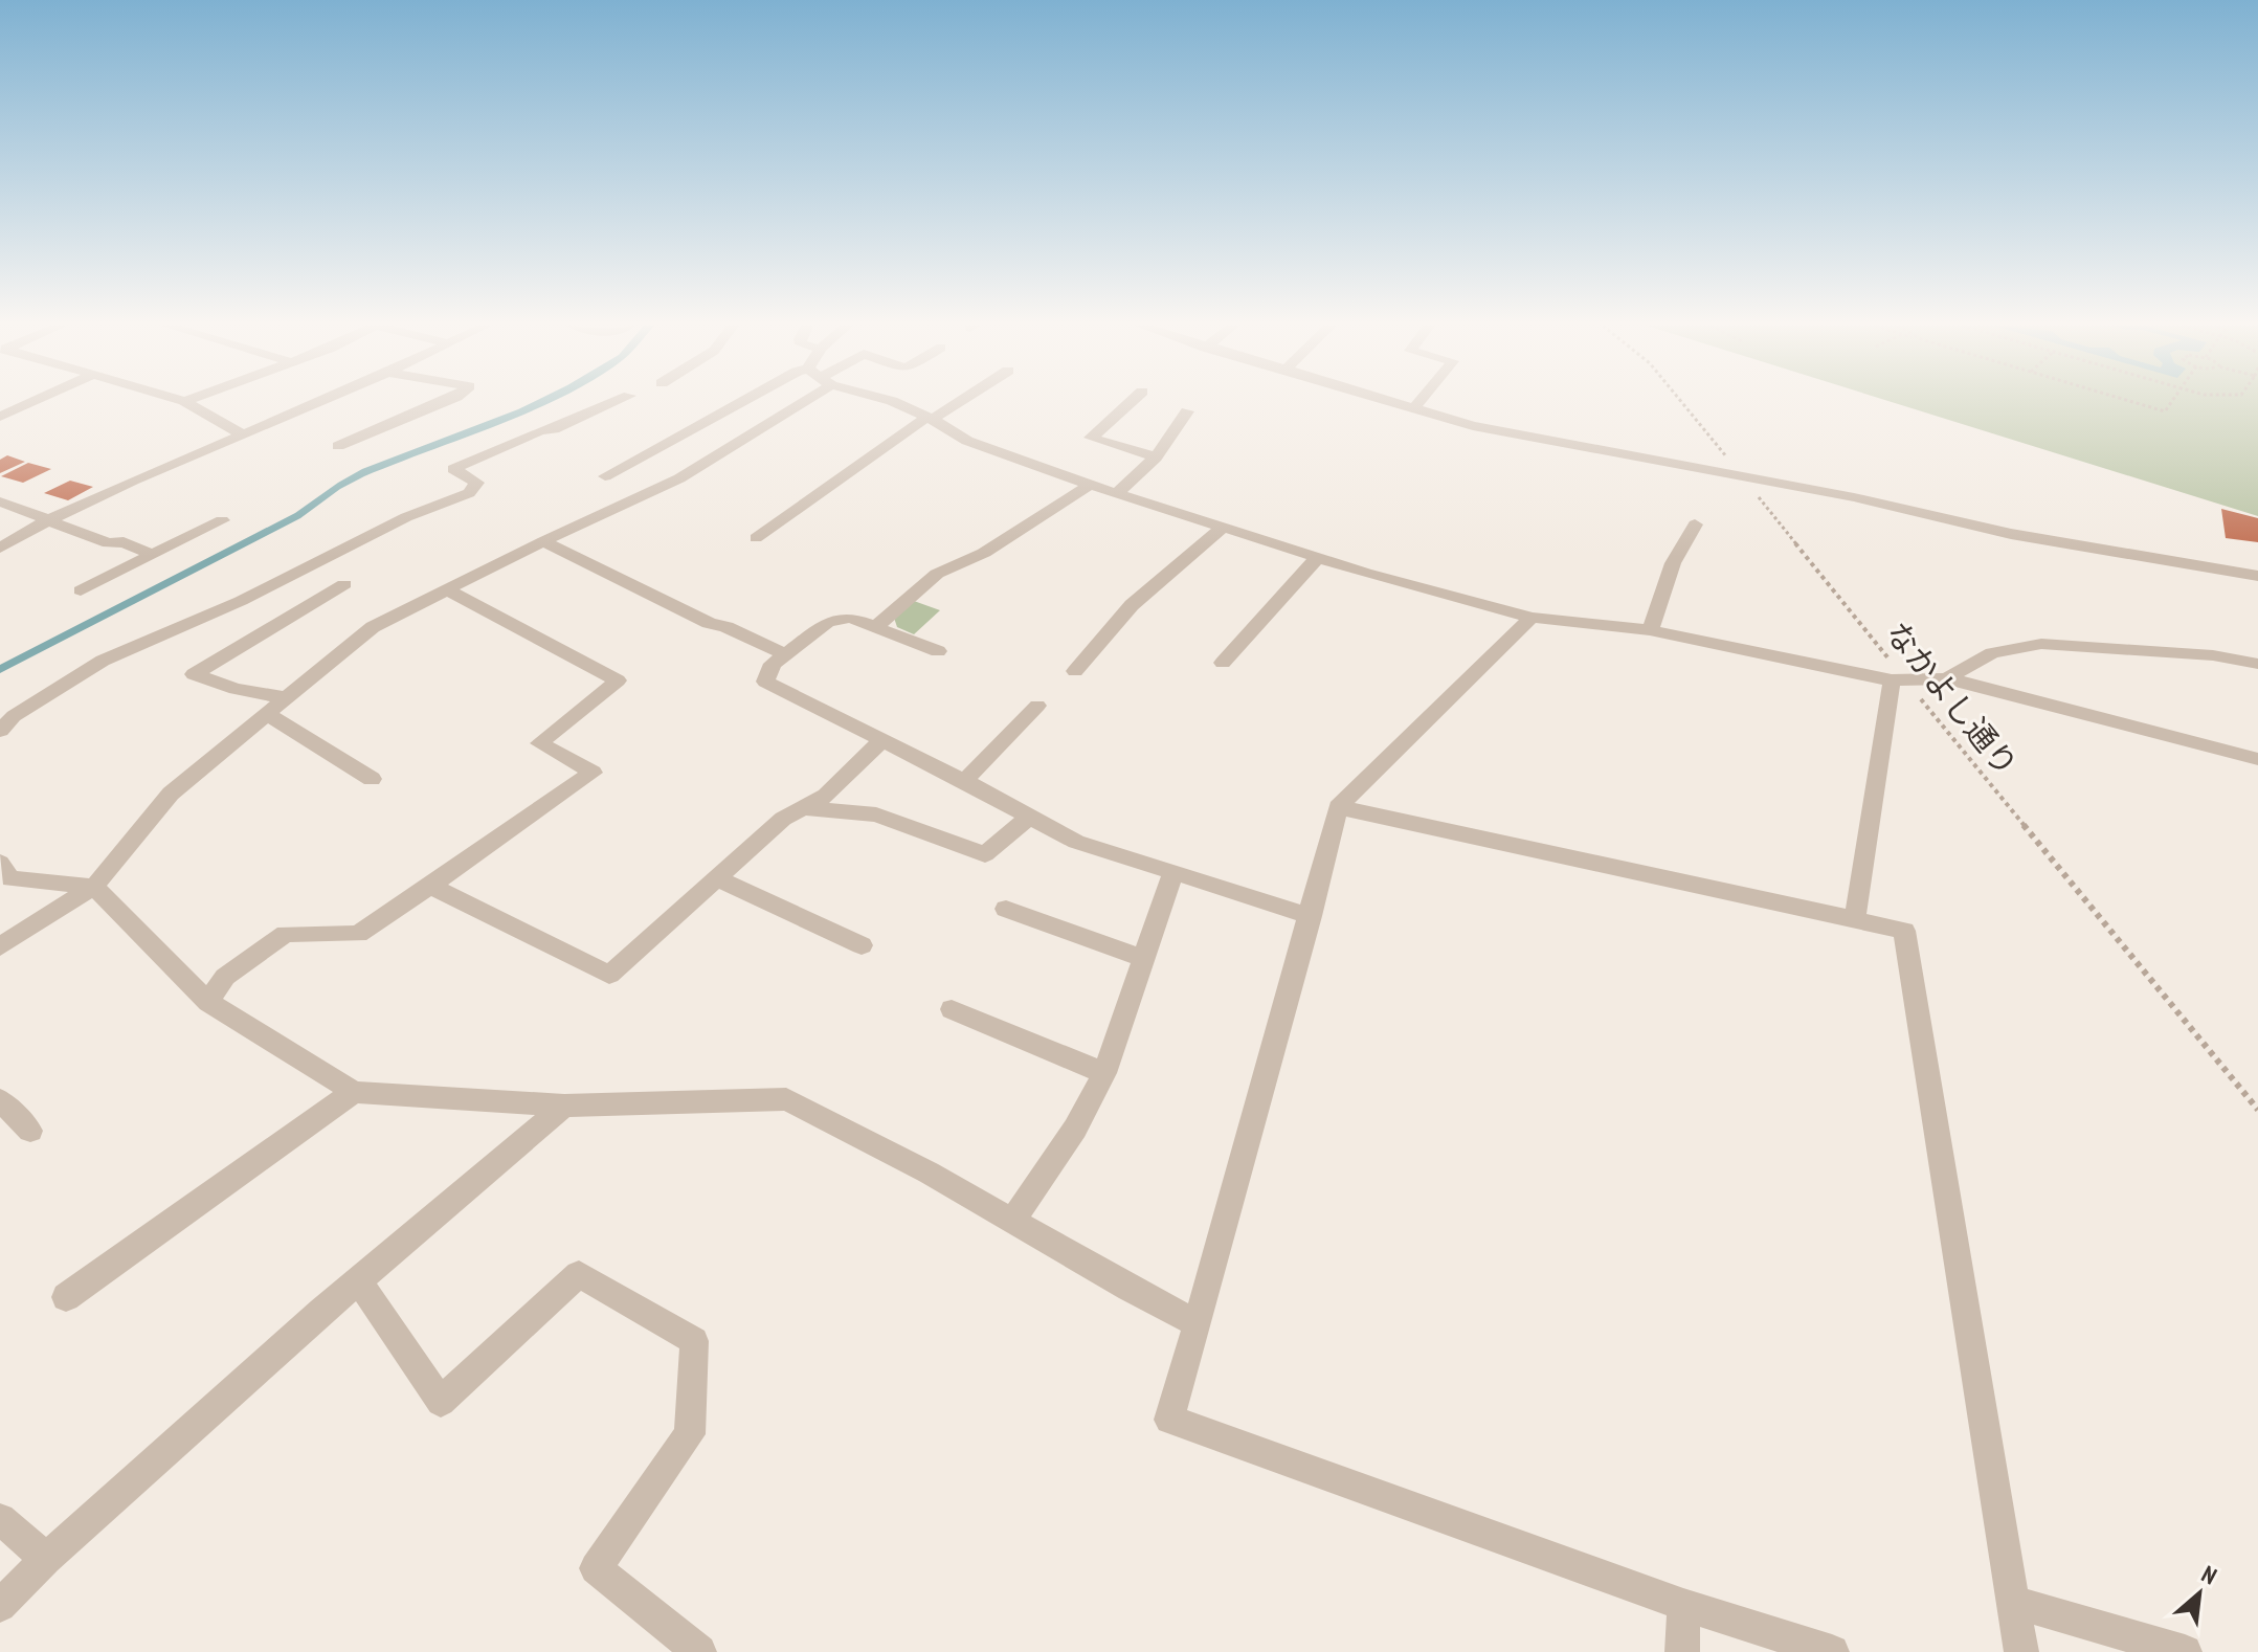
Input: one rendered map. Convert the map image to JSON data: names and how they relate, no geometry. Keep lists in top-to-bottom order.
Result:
{
  "streets": {
    "path": ["なかよし通り"]
  },
  "north": "top right"
}
